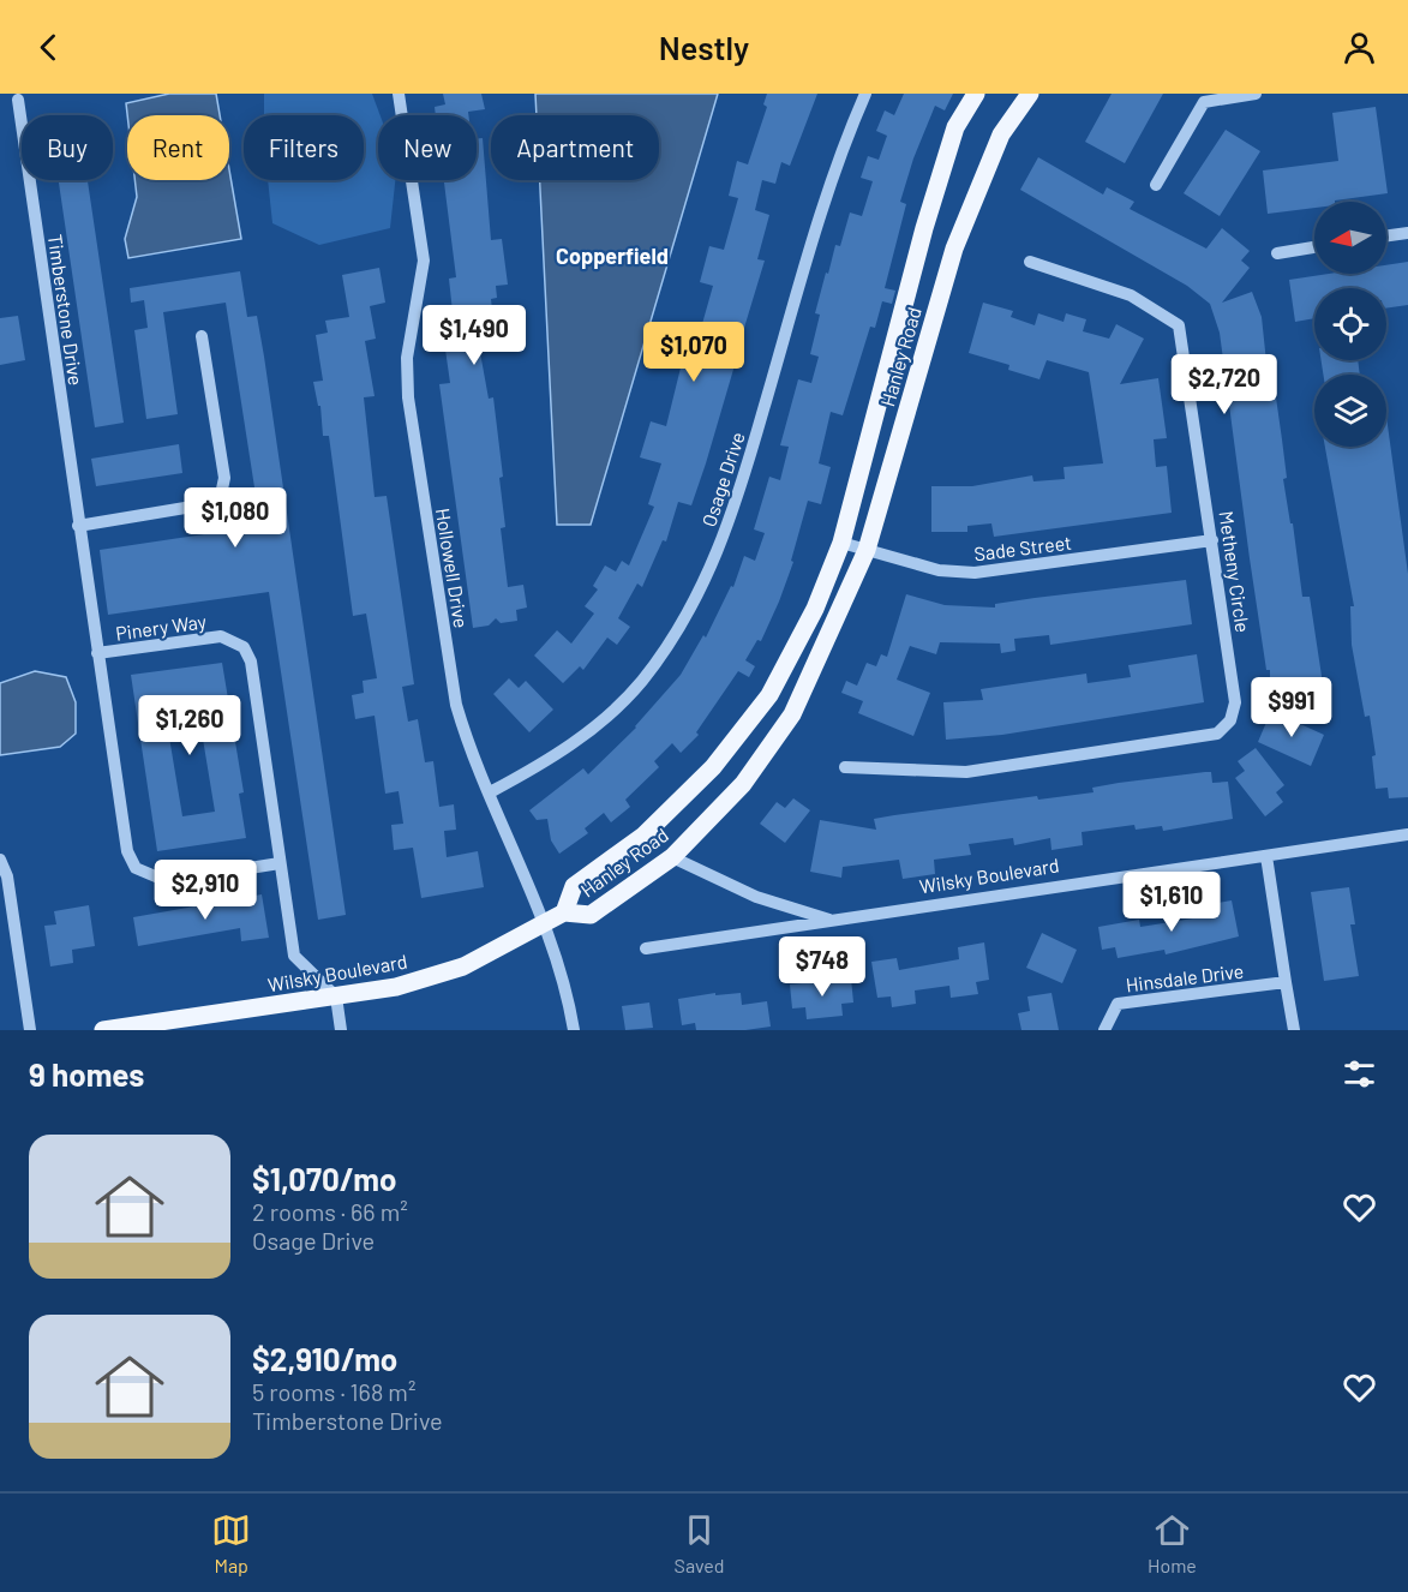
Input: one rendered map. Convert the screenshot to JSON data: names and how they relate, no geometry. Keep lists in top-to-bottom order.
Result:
{
  "streets": {
    "main road": ["Hanley Road", "Wilsky Boulevard"],
    "street": [
      "Timberstone Drive",
      "Osage Drive",
      "Sade Street",
      "Hollowell Drive",
      "Metheny Circle",
      "Pinery Way",
      "Hinsdale Drive"
    ]
  },
  "crossings": [
    ["Timberstone Drive", "Pinery Way"],
    ["Hanley Road", "Sade Street"],
    ["Hanley Road", "Wilsky Boulevard"],
    ["Osage Drive", "Hollowell Drive"],
    ["Sade Street", "Metheny Circle"],
    ["Hollowell Drive", "Wilsky Boulevard"],
    ["Pinery Way", "Wilsky Boulevard"]
  ],
  "districts": ["Copperfield"],
  "north": "left",
  "page": {
    "header": "Nestly",
    "chip": [
      "Buy",
      "Rent",
      "Filters",
      "New",
      "Apartment"
    ],
    "price": [
      "$1,490",
      "$1,070",
      "$2,720",
      "$1,080",
      "$991",
      "$1,260",
      "$2,910",
      "$1,610",
      "$748"
    ],
    "heading": "9 homes",
    "list": [
      {
        "name": "$1,070/mo",
        "note": "2 rooms · 66 m² · Osage Drive"
      },
      {
        "name": "$2,910/mo",
        "note": "5 rooms · 168 m² · Timberstone Drive"
      }
    ],
    "tabs": ["Map", "Saved", "Home"]
  }
}
